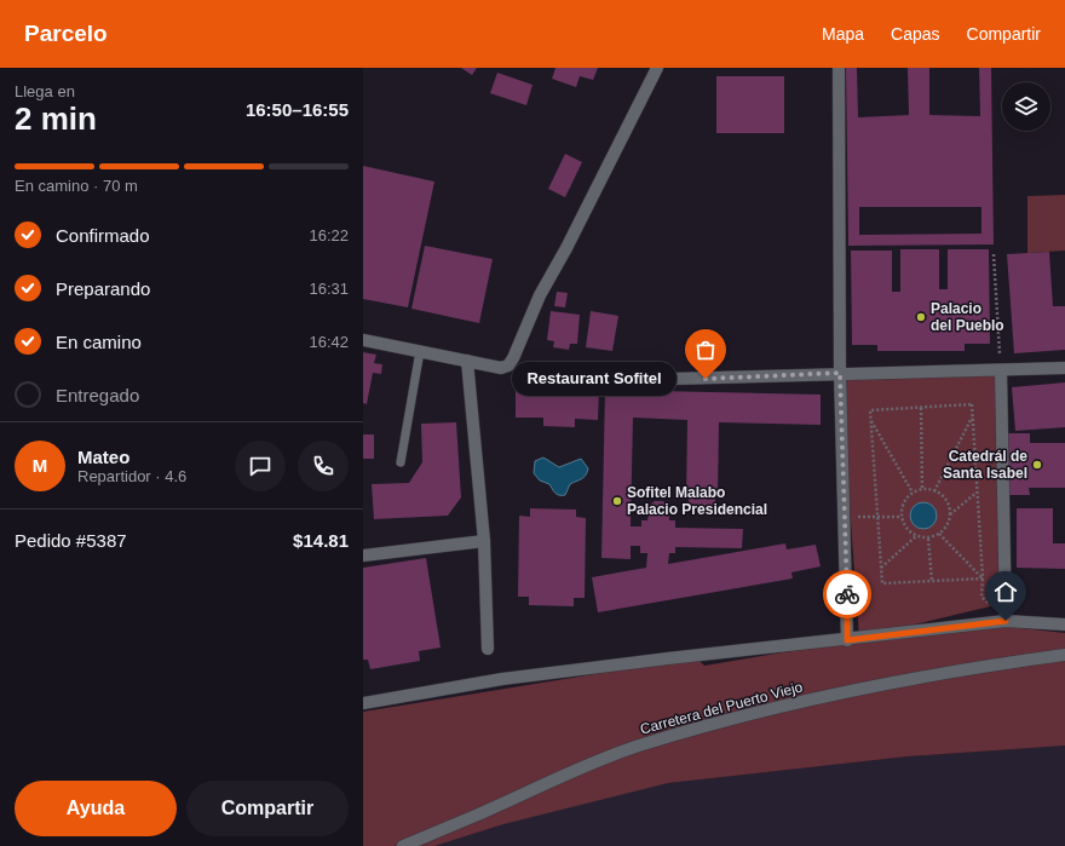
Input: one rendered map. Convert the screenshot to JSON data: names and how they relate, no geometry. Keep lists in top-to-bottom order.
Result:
{
  "streets": {
    "street": ["Carretera del Puerto Viejo"]
  },
  "places": [
    "Palacio del Pueblo",
    "Restaurant Sofitel",
    "Catedrál de Santa Isabel",
    "Sofitel Malabo Palacio Presidencial"
  ],
  "page": {
    "header": "Parcelo",
    "nav": ["Mapa", "Capas", "Compartir"],
    "heading": ["2 min", "Llega en", "16:50–16:55"],
    "panel": [
      "Mateo",
      "Repartidor · 4.6",
      "Pedido #5387",
      "$14.81"
    ],
    "bar": "En camino · 70 m",
    "list": [
      ["Confirmado", "16:22"],
      ["Preparando", "16:31"],
      ["En camino", "16:42"],
      "Entregado"
    ],
    "bubble": "Restaurant Sofitel",
    "round": "M",
    "buttons": ["Ayuda", "Compartir"]
  }
}
